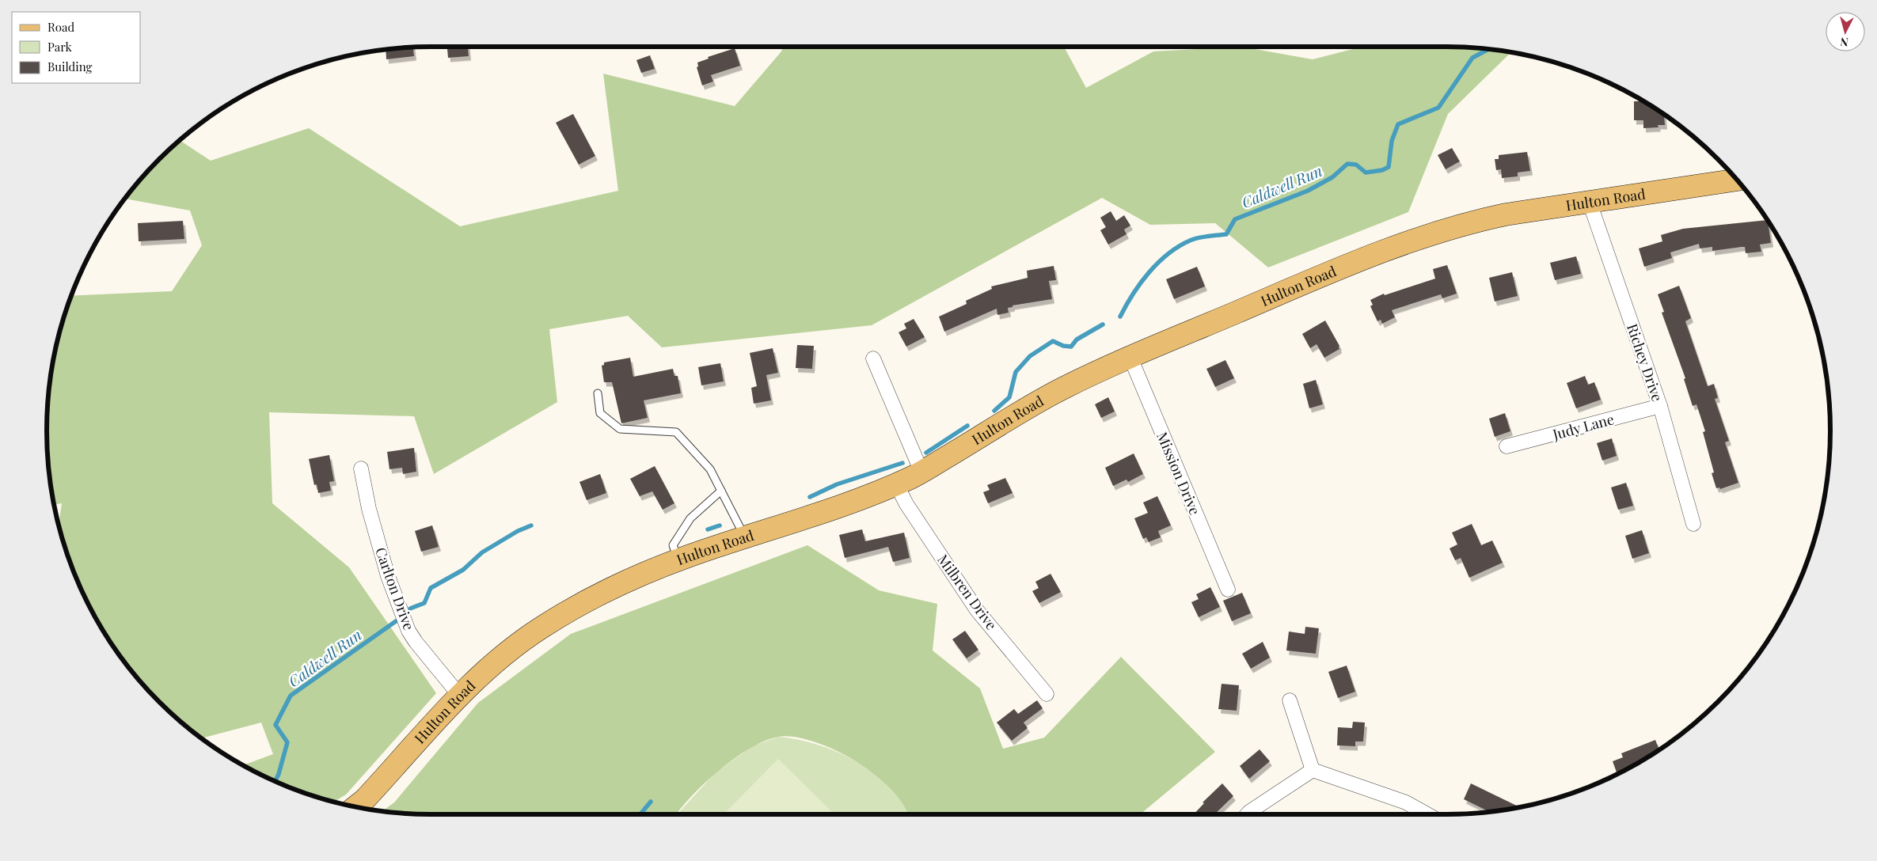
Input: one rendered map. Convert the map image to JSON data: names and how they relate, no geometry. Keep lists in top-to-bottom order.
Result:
{
  "streets": {
    "main road": ["Hulton Road"],
    "street": [
      "Richey Drive",
      "Judy Lane",
      "Mission Drive",
      "Carlton Drive",
      "Milbren Drive"
    ]
  },
  "crossings": [
    ["Hulton Road", "Richey Drive"],
    ["Hulton Road", "Mission Drive"],
    ["Hulton Road", "Carlton Drive"],
    ["Hulton Road", "Milbren Drive"],
    ["Richey Drive", "Judy Lane"]
  ],
  "water": ["Caldwell Run"],
  "legend": ["Road", "Park", "Building"],
  "north": "bottom"
}
